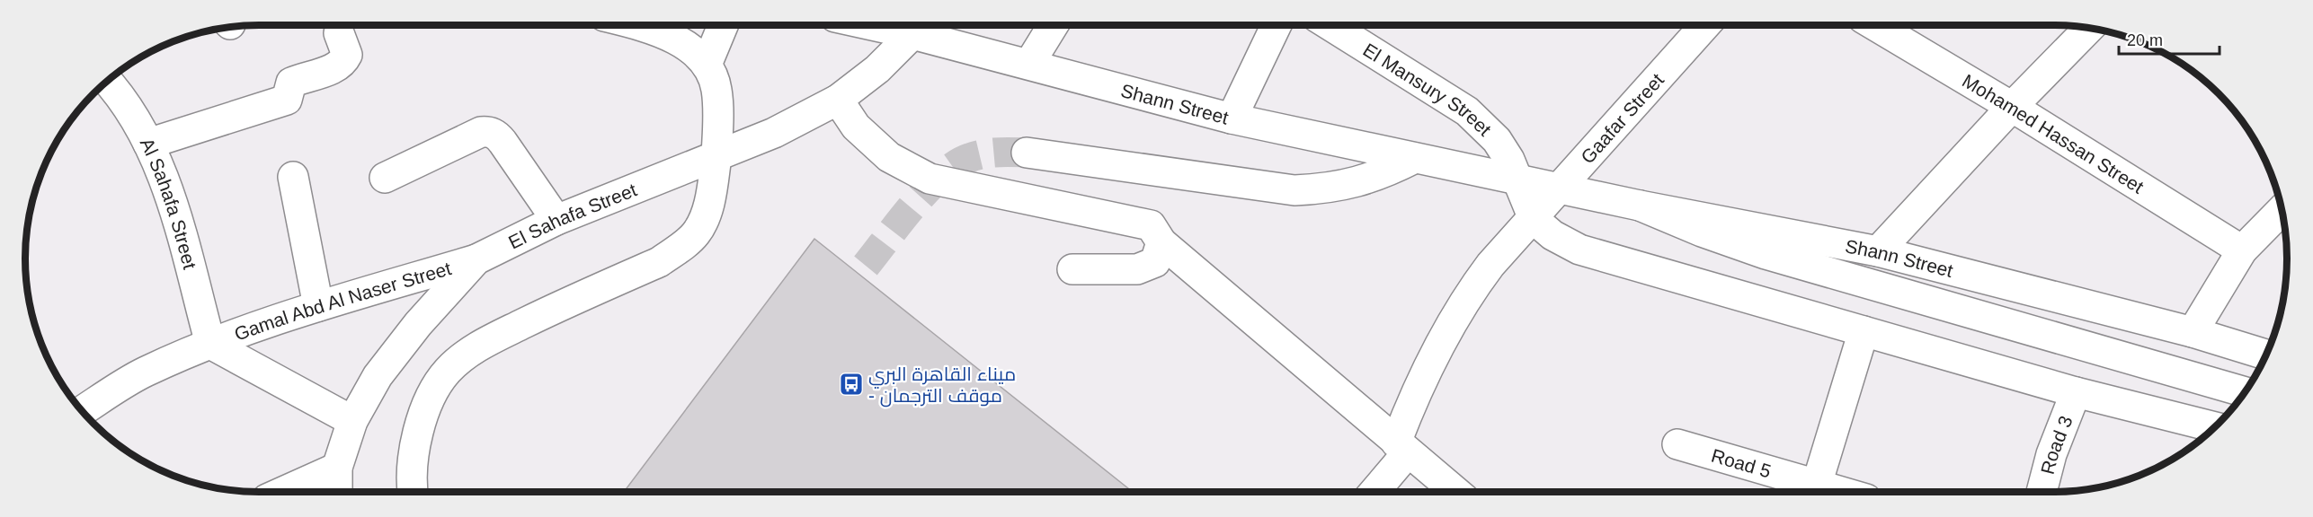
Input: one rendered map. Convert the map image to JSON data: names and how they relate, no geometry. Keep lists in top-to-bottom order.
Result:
{
  "streets": {
    "main road": [
      "El Mansury Street",
      "Shann Street",
      "Gaafar Street",
      "Mohamed Hassan Street",
      "Al Sahafa Street",
      "El Sahafa Street",
      "Gamal Abd Al Naser Street",
      "Road 3",
      "Road 5"
    ]
  },
  "crossings": [
    ["El Mansury Street", "Shann Street"],
    ["Shann Street", "Gaafar Street"],
    ["Shann Street", "El Sahafa Street"],
    ["Al Sahafa Street", "Gamal Abd Al Naser Street"],
    ["El Sahafa Street", "Gamal Abd Al Naser Street"]
  ],
  "places": {
    "bus stop": ["ميناء القاهرة البري - موقف الترجمان"]
  },
  "scale_bar": "20 m"
}
